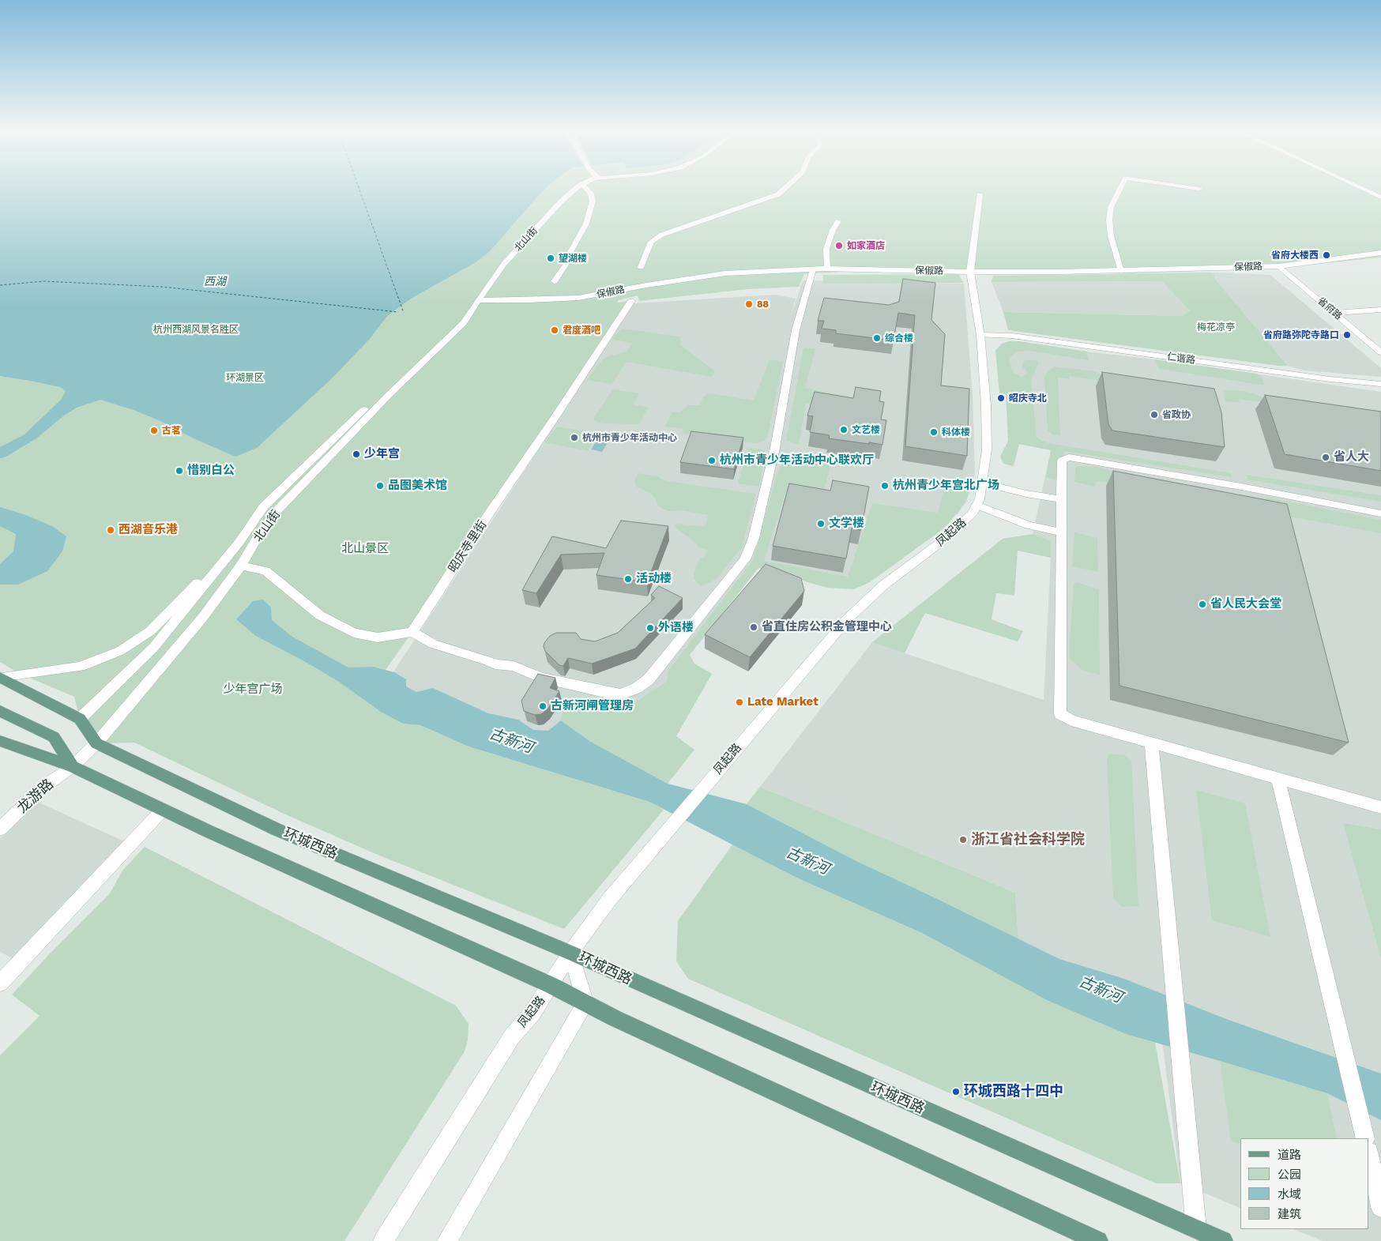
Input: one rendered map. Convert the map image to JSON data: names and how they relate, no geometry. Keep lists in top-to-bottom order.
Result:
{
  "streets": {
    "main road": ["环城西路"],
    "street": [
      "北山街",
      "保俶路",
      "省府路",
      "仁谐路",
      "凤起路",
      "昭庆寺里街",
      "龙游路"
    ]
  },
  "crossings": [
    ["北山街", "保俶路"],
    ["北山街", "龙游路"],
    ["北山街", "环城西路"],
    ["保俶路", "省府路"],
    ["保俶路", "凤起路"],
    ["仁谐路", "凤起路"],
    ["凤起路", "环城西路"]
  ],
  "water": ["西湖", "古新河"],
  "parks": [
    "梅花凉亭",
    "杭州西湖风景名胜区",
    "环湖景区",
    "北山景区",
    "少年宫广场"
  ],
  "places": [
    "如家酒店",
    "省府大楼西",
    "望湖楼",
    "88",
    "君度酒吧",
    "省府路弥陀寺路口",
    "综合楼",
    "昭庆寺北",
    "省政协",
    "文艺楼",
    "古茗",
    "科体楼",
    "杭州市青少年活动中心",
    "少年宫",
    "省人大",
    "杭州市青少年活动中心联欢厅",
    "惜别白公",
    "品图美术馆",
    "杭州青少年宫北广场",
    "文学楼",
    "西湖音乐港",
    "活动楼",
    "省人民大会堂",
    "省直住房公积金管理中心",
    "外语楼",
    "Late Market",
    "古新河闸管理房",
    "浙江省社会科学院",
    "环城西路十四中"
  ],
  "legend": [
    "道路",
    "公园",
    "水域",
    "建筑"
  ]
}
